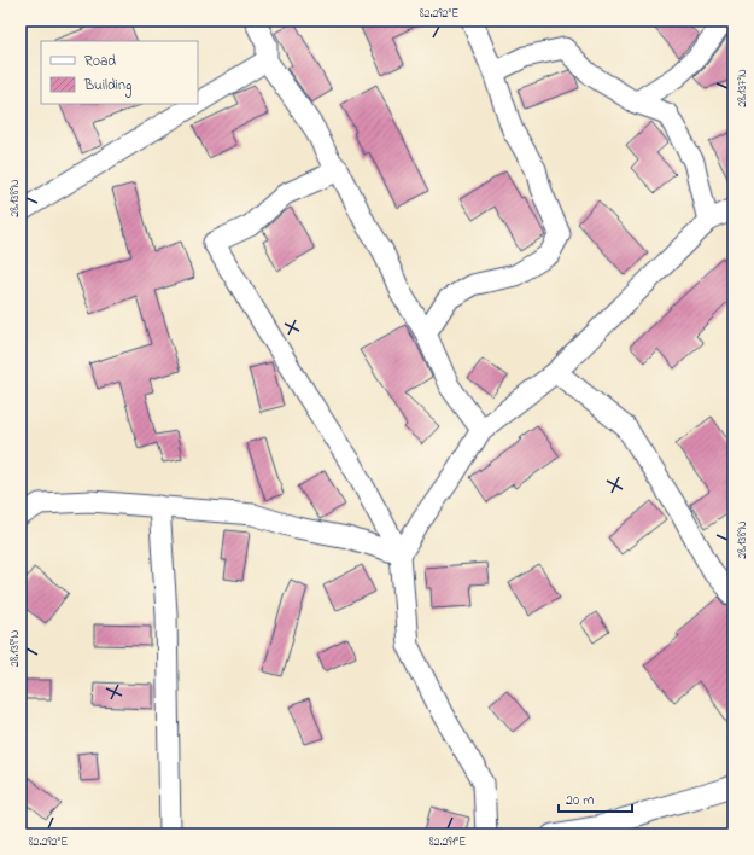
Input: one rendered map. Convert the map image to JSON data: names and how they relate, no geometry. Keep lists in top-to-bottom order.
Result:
{
  "legend": ["Road", "Building"],
  "scale_bar": "20 m",
  "coordinates": [
    "82.292°E",
    "28.137°N",
    "28.138°N",
    "28.139°N",
    "82.291°E"
  ]
}
